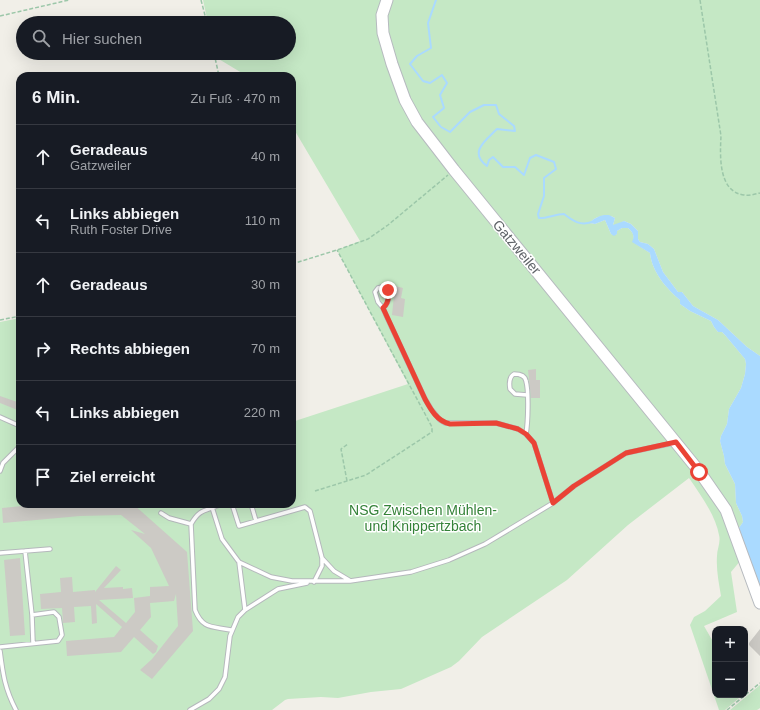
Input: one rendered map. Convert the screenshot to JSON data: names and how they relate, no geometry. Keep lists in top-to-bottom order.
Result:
{
  "streets": {
    "street": ["Gatzweiler"]
  },
  "parks": ["NSG Zwischen Mühlen- und Knippertzbach"],
  "page": {
    "search": "Hier suchen",
    "heading": ["6 Min.", "Zu Fuß · 470 m"],
    "list": [
      ["Geradeaus", "Gatzweiler", "40 m"],
      ["Links abbiegen", "Ruth Foster Drive", "110 m"],
      ["Geradeaus", "30 m"],
      ["Rechts abbiegen", "70 m"],
      ["Links abbiegen", "220 m"],
      "Ziel erreicht"
    ],
    "map_buttons": ["+", "−"]
  }
}
